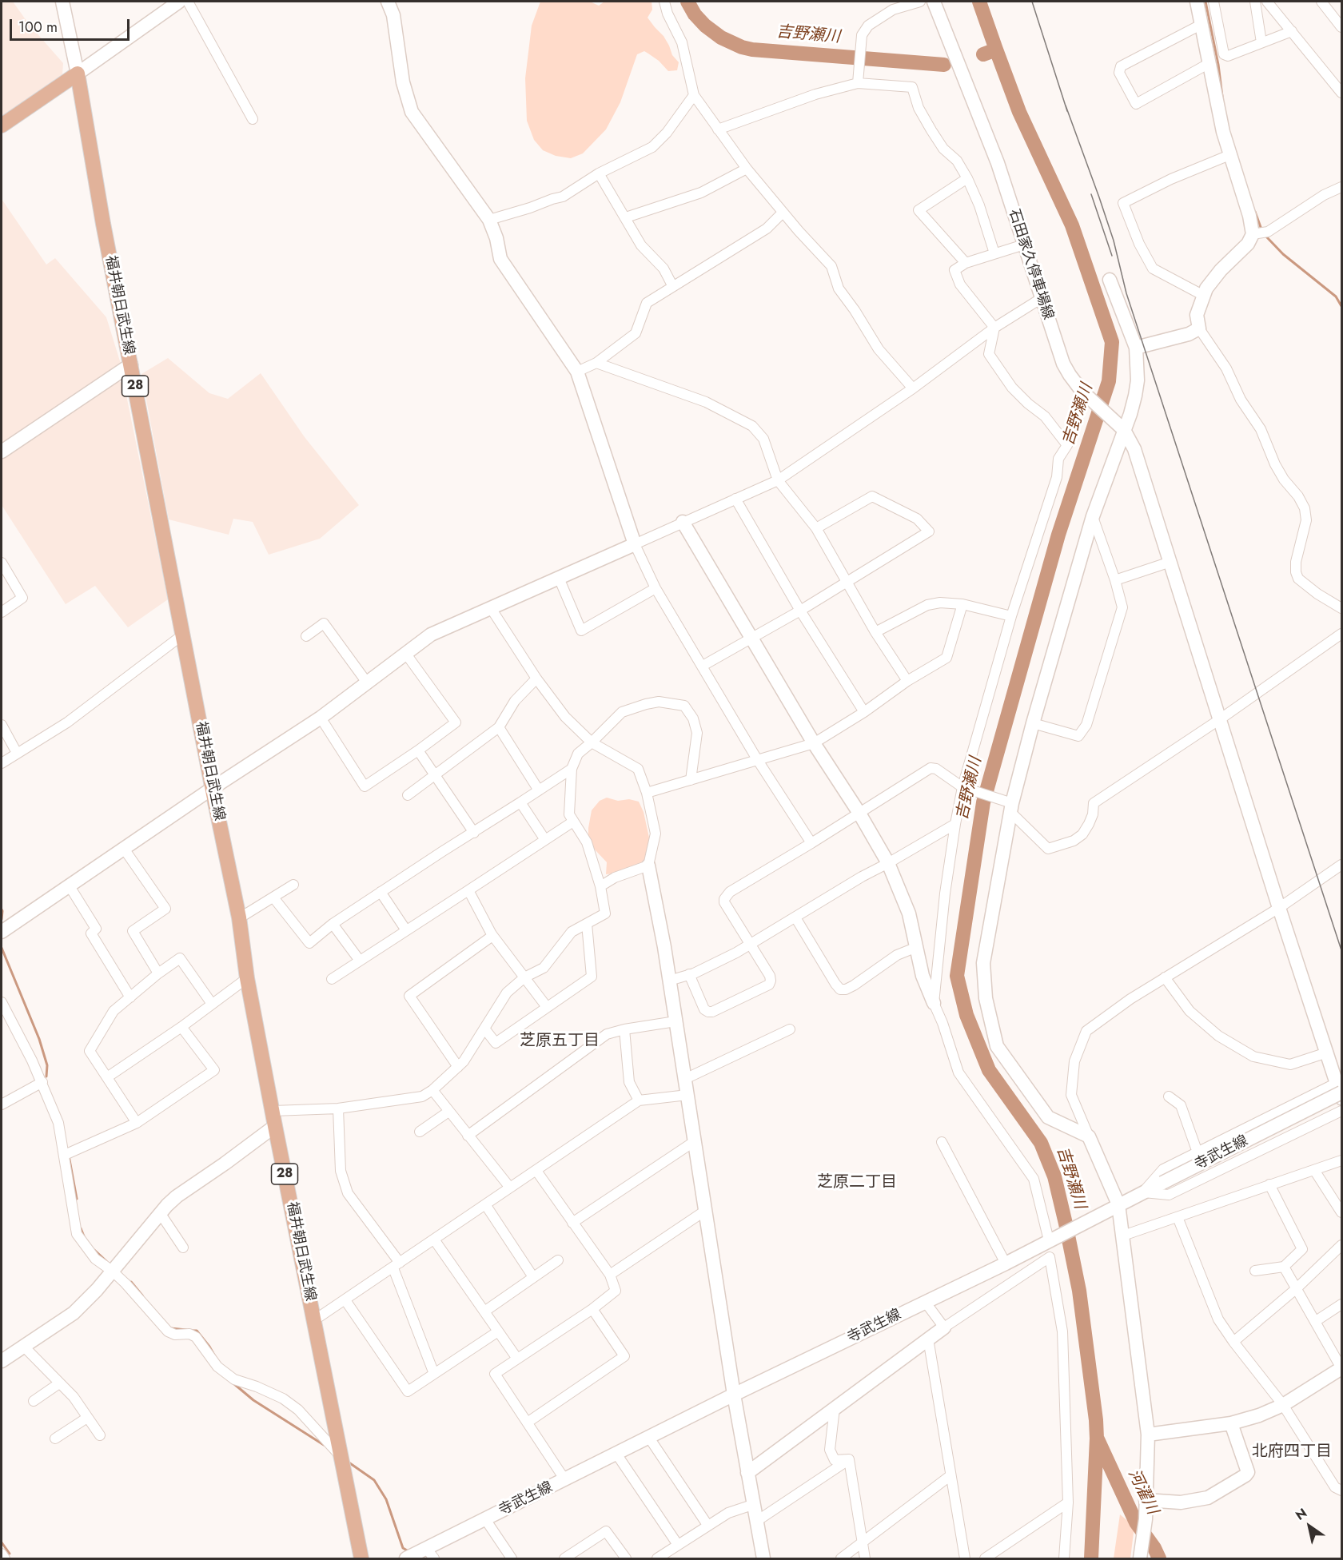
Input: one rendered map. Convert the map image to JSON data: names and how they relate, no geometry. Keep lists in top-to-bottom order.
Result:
{
  "streets": {
    "main road": ["福井朝日武生線", "28"],
    "street": ["石田家久停車場線", "寺武生線"]
  },
  "crossings": [
    ["石田家久停車場線", "寺武生線"]
  ],
  "districts": ["芝原五丁目", "芝原二丁目", "北府四丁目"],
  "water": ["吉野瀬川", "河濯川"],
  "scale_bar": "100 m",
  "north": "top left"
}
